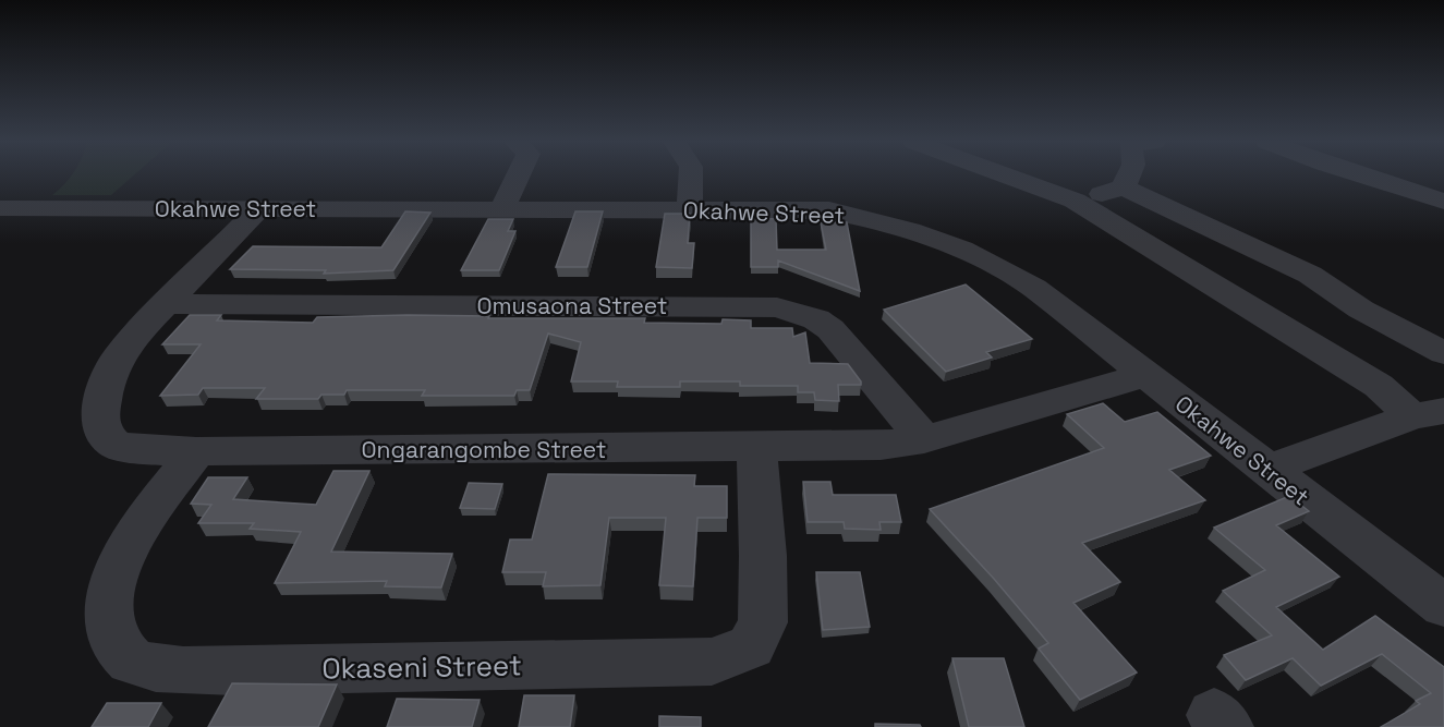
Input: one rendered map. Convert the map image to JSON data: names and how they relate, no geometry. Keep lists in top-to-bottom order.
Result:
{
  "streets": {
    "street": [
      "Okahwe Street",
      "Omusaona Street",
      "Ongarangombe Street",
      "Okaseni Street"
    ]
  },
  "crossings": [
    ["Okahwe Street", "Ongarangombe Street"],
    ["Omusaona Street", "Ongarangombe Street"],
    ["Ongarangombe Street", "Okaseni Street"]
  ]
}
